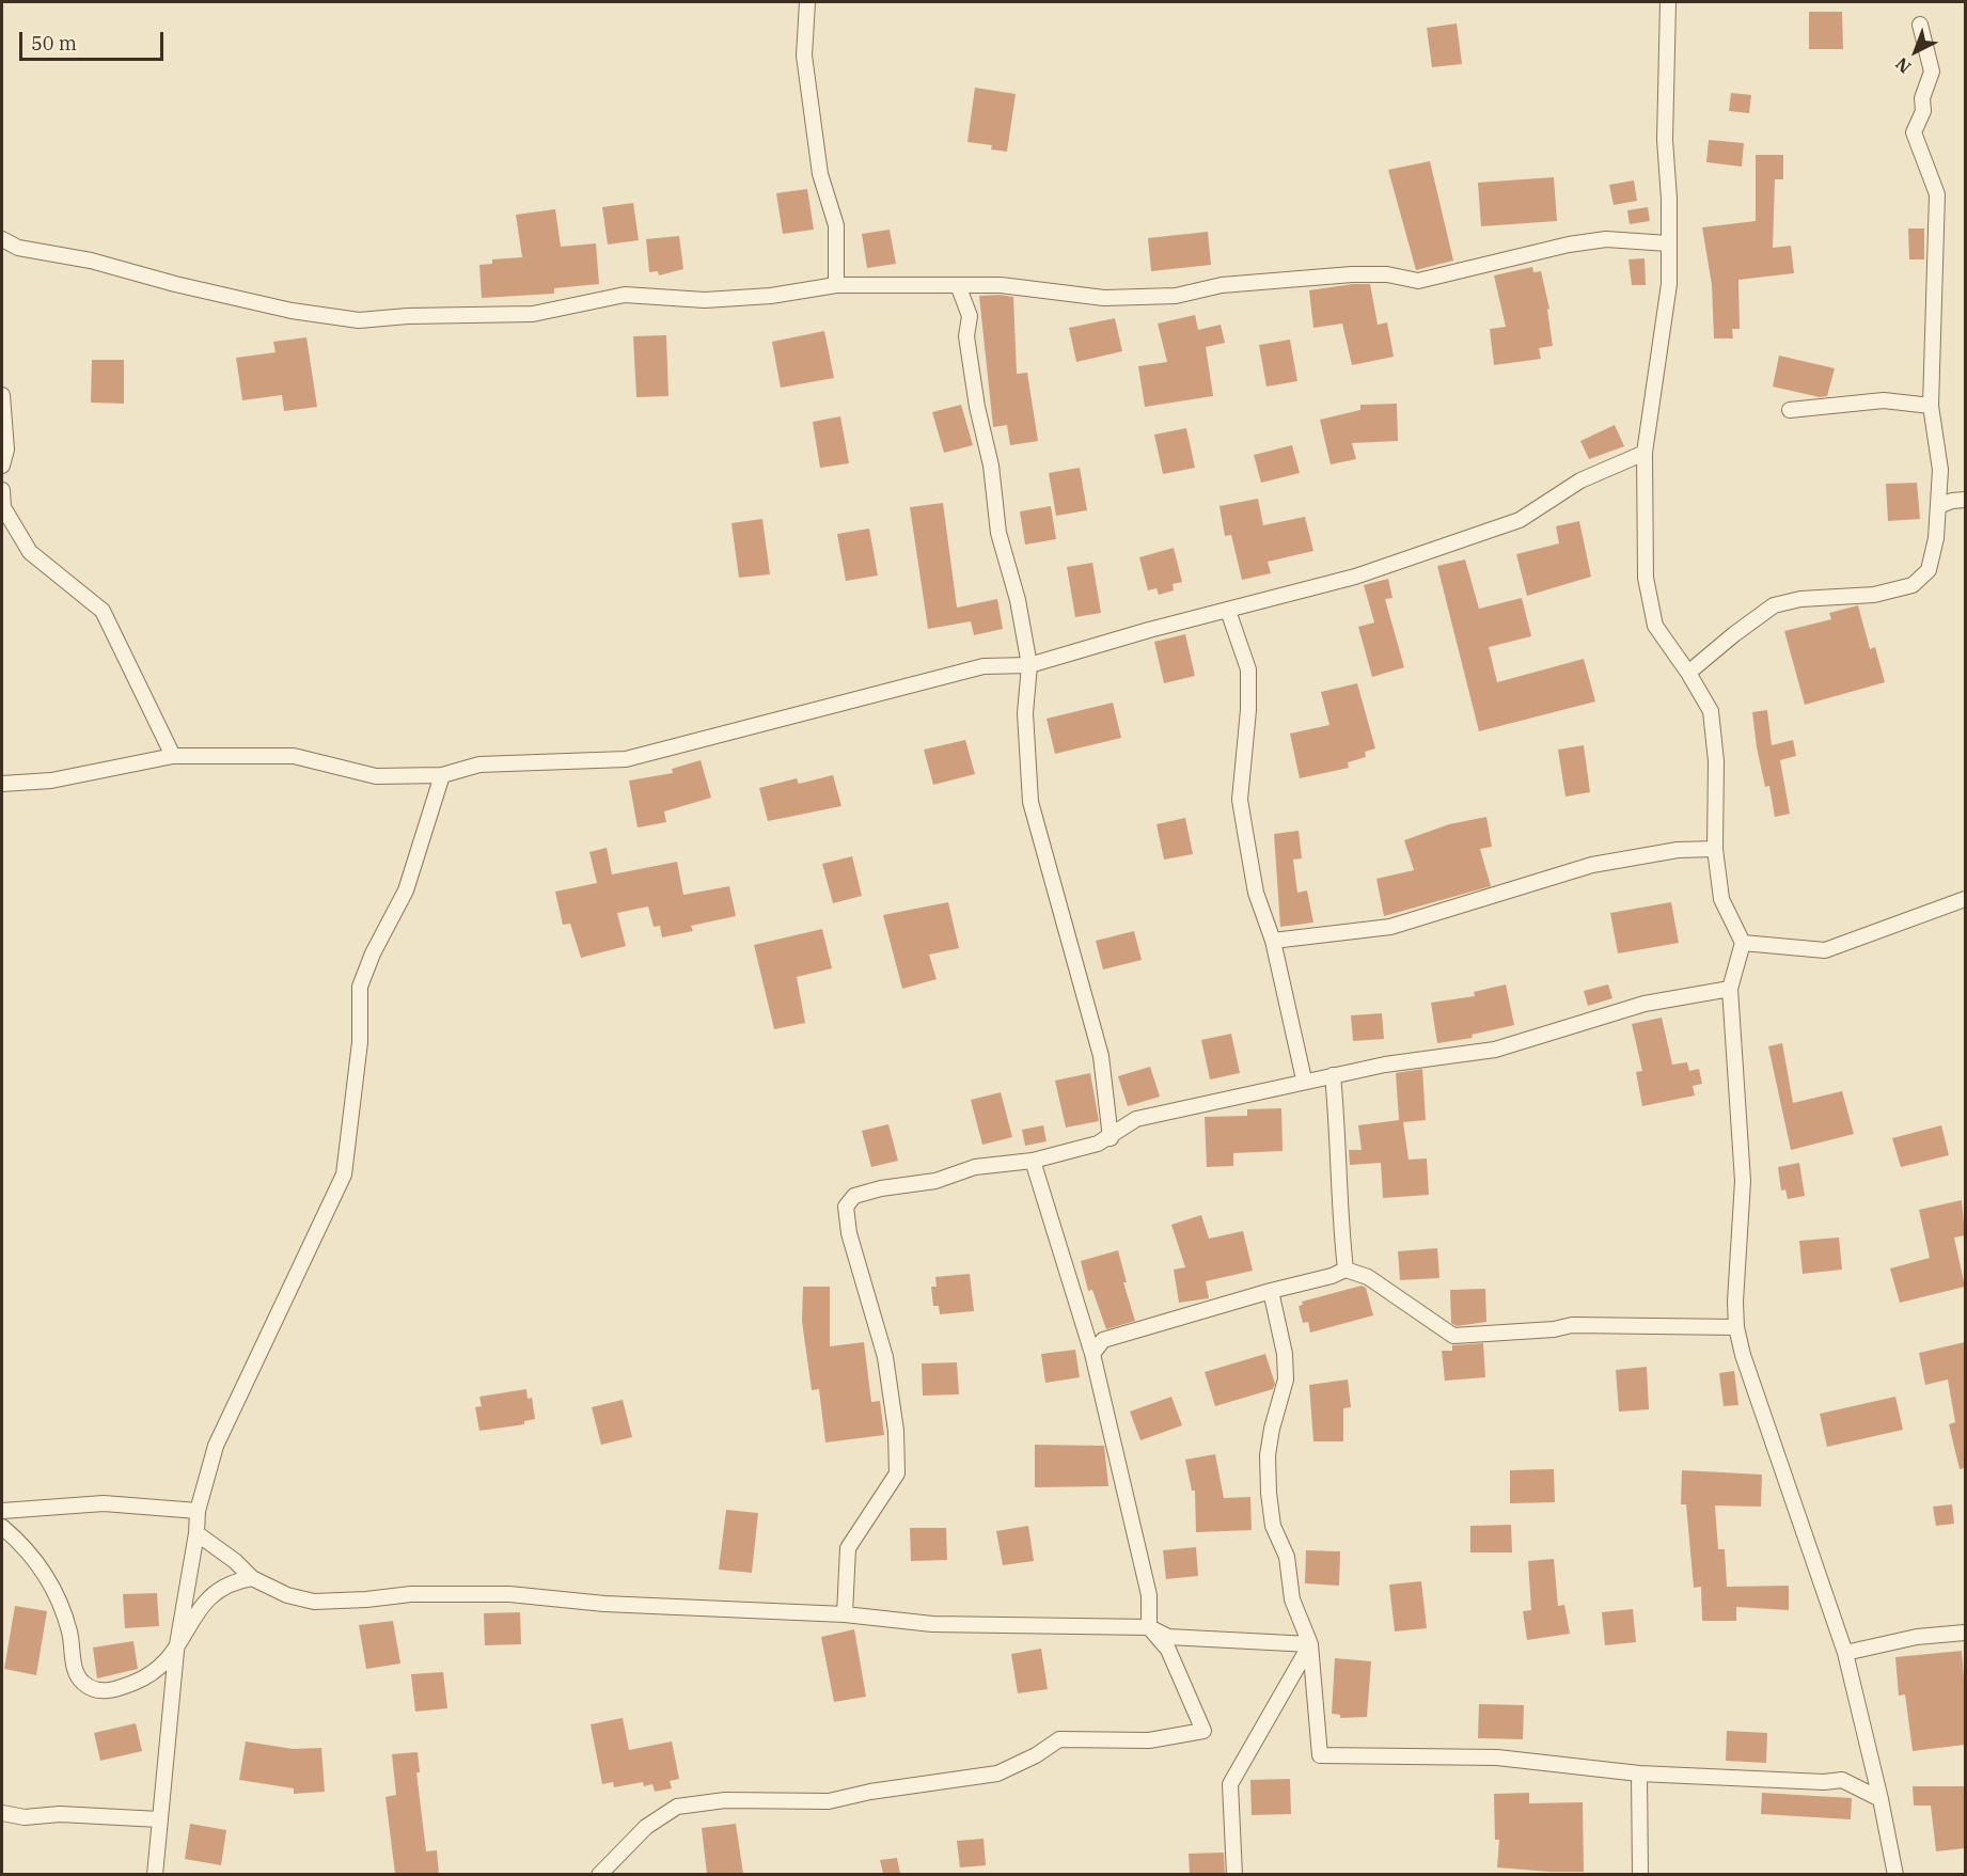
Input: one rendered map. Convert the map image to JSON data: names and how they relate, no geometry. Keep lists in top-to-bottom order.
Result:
{
  "scale_bar": "50 m",
  "north": "bottom left"
}
